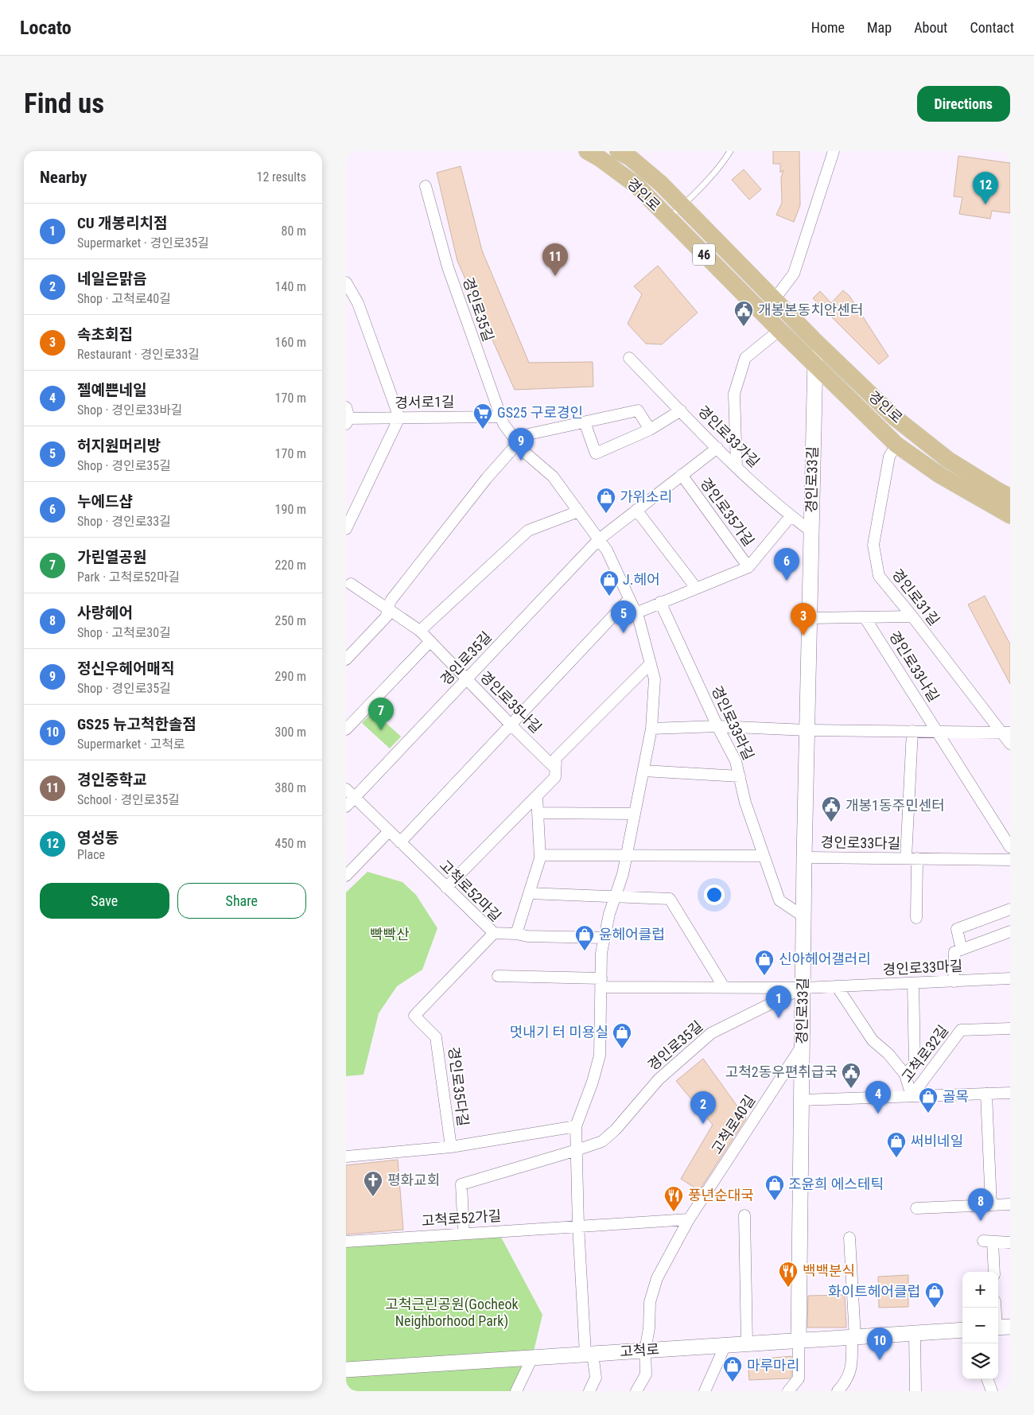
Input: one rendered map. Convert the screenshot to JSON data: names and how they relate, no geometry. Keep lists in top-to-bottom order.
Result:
{
  "streets": {
    "main road": ["경인로", "46"],
    "street": [
      "경인로35길",
      "경서로1길",
      "경인로33가길",
      "경인로33길",
      "경인로35가길",
      "경인로31길",
      "경인로33나길",
      "경인로35나길",
      "경인로33라길",
      "경인로33다길",
      "고척로52마길",
      "경인로33마길",
      "고척로32길",
      "경인로35다길",
      "고척로40길",
      "고척로52가길",
      "고척로"
    ]
  },
  "crossings": [
    ["경인로", "경인로33길"],
    ["경인로", "경인로31길"],
    ["경인로35길", "경서로1길"],
    ["경인로35길", "경인로33가길"],
    ["경인로35길", "경인로33길"],
    ["경인로35길", "경인로35가길"],
    ["경인로35길", "경인로35나길"],
    ["경인로35길", "고척로52마길"],
    ["경인로35길", "경인로33마길"],
    ["경인로35길", "경인로35다길"],
    ["경인로35길", "고척로52가길"],
    ["경인로35길", "고척로"],
    ["경인로33가길", "경인로33길"],
    ["경인로33가길", "경인로35가길"],
    ["경인로33길", "경인로33라길"],
    ["경인로33길", "경인로33다길"],
    ["경인로33길", "경인로33마길"],
    ["경인로33길", "고척로40길"],
    ["경인로33길", "고척로"],
    ["경인로35가길", "경인로33라길"],
    ["고척로52마길", "경인로35다길"],
    ["고척로40길", "고척로"]
  ],
  "parks": ["빡빡산", "고척근린공원(Gocheok Neighborhood Park)"],
  "places": {
    "public building": ["개봉본동치안센터", "개봉1동주민센터", "고척2동우편취급국"],
    "supermarket": ["GS25 구로경인"],
    "shop": [
      "가위소리",
      "J.헤어",
      "윤헤어클럽",
      "신아헤어갤러리",
      "멋내기 터 미용실",
      "골목",
      "써비네일",
      "조윤희 에스테틱",
      "화이트헤어클럽",
      "마루마리"
    ],
    "church": ["평화교회"],
    "restaurant": ["풍년순대국", "백백분식"]
  },
  "page": {
    "header": "Locato",
    "nav": [
      "Home",
      "Map",
      "About",
      "Contact"
    ],
    "buttons": [
      "Directions",
      ["Save", "Share"]
    ],
    "title": "Find us",
    "heading": ["Nearby", "12 results"],
    "pins": [
      "12",
      "11",
      "9",
      "6",
      "5",
      "3",
      "7",
      "1",
      "4",
      "2",
      "8",
      "10"
    ],
    "list": [
      {
        "mark": "1",
        "name": "CU 개봉리치점",
        "note": "Supermarket · 경인로35길",
        "value": "80 m"
      },
      {
        "mark": "2",
        "name": "네일은맑음",
        "note": "Shop · 고척로40길",
        "value": "140 m"
      },
      {
        "mark": "3",
        "name": "속초회집",
        "note": "Restaurant · 경인로33길",
        "value": "160 m"
      },
      {
        "mark": "4",
        "name": "젤예쁜네일",
        "note": "Shop · 경인로33바길",
        "value": "170 m"
      },
      {
        "mark": "5",
        "name": "허지원머리방",
        "note": "Shop · 경인로35길",
        "value": "170 m"
      },
      {
        "mark": "6",
        "name": "누에드샵",
        "note": "Shop · 경인로33길",
        "value": "190 m"
      },
      {
        "mark": "7",
        "name": "가린열공원",
        "note": "Park · 고척로52마길",
        "value": "220 m"
      },
      {
        "mark": "8",
        "name": "사랑헤어",
        "note": "Shop · 고척로30길",
        "value": "250 m"
      },
      {
        "mark": "9",
        "name": "정신우헤어매직",
        "note": "Shop · 경인로35길",
        "value": "290 m"
      },
      {
        "mark": "10",
        "name": "GS25 뉴고척한솔점",
        "note": "Supermarket · 고척로",
        "value": "300 m"
      },
      {
        "mark": "11",
        "name": "경인중학교",
        "note": "School · 경인로35길",
        "value": "380 m"
      },
      {
        "mark": "12",
        "name": "영성동",
        "note": "Place",
        "value": "450 m"
      }
    ],
    "map_buttons": ["+", "−"]
  }
}
